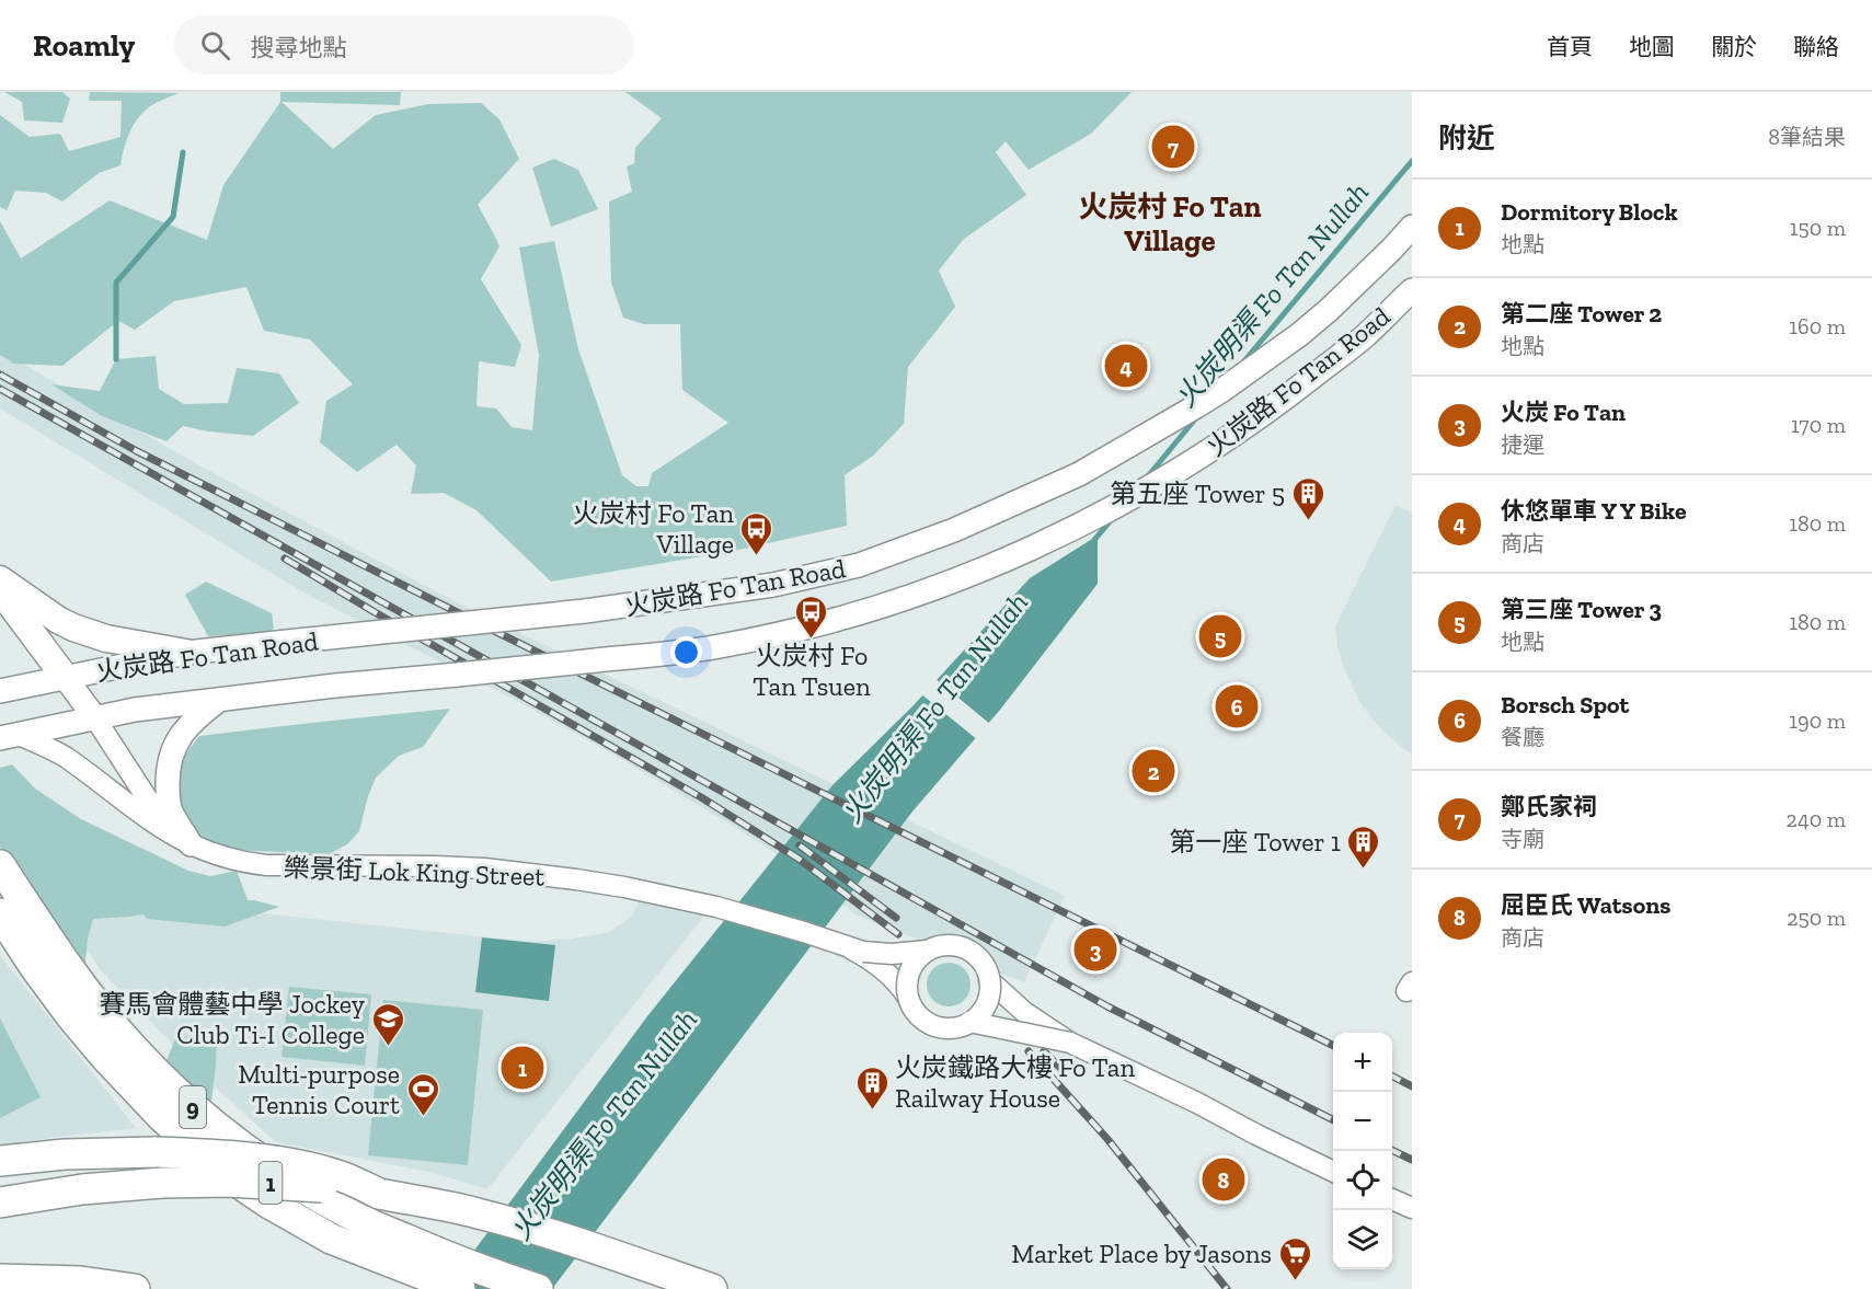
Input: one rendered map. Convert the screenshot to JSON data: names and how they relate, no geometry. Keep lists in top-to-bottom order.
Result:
{
  "streets": {
    "highway": ["9", "1"],
    "main road": ["火炭路 Fo Tan Road"],
    "street": ["樂景街 Lok King Street"]
  },
  "crossings": [
    ["火炭路 Fo Tan Road", "樂景街 Lok King Street"]
  ],
  "districts": ["火炭村 Fo Tan Village"],
  "water": ["火炭明渠 Fo Tan Nullah"],
  "places": {
    "building": ["第五座 Tower 5", "第一座 Tower 1", "火炭鐵路大樓 Fo Tan Railway House"],
    "bus stop": ["火炭村 Fo Tan Village", "火炭村 Fo Tan Tsuen"],
    "school or university": ["賽馬會體藝中學 Jockey Club Ti-I College"],
    "sports": ["Multi-purpose Tennis Court"],
    "supermarket": ["Market Place by Jasons"]
  },
  "page": {
    "header": "Roamly",
    "search": "搜尋地點",
    "nav": [
      "首頁",
      "地圖",
      "關於",
      "聯絡"
    ],
    "heading": ["附近", "8筆結果"],
    "pins": [
      "7",
      "4",
      "5",
      "6",
      "2",
      "3",
      "1",
      "8"
    ],
    "list": [
      {
        "mark": "1",
        "name": "Dormitory Block",
        "note": "地點",
        "value": "150 m"
      },
      {
        "mark": "2",
        "name": "第二座 Tower 2",
        "note": "地點",
        "value": "160 m"
      },
      {
        "mark": "3",
        "name": "火炭 Fo Tan",
        "note": "捷運",
        "value": "170 m"
      },
      {
        "mark": "4",
        "name": "休悠單車 Y Y Bike",
        "note": "商店",
        "value": "180 m"
      },
      {
        "mark": "5",
        "name": "第三座 Tower 3",
        "note": "地點",
        "value": "180 m"
      },
      {
        "mark": "6",
        "name": "Borsch Spot",
        "note": "餐廳",
        "value": "190 m"
      },
      {
        "mark": "7",
        "name": "鄭氏家祠",
        "note": "寺廟",
        "value": "240 m"
      },
      {
        "mark": "8",
        "name": "屈臣氏 Watsons",
        "note": "商店",
        "value": "250 m"
      }
    ],
    "map_buttons": ["+", "−"]
  }
}
